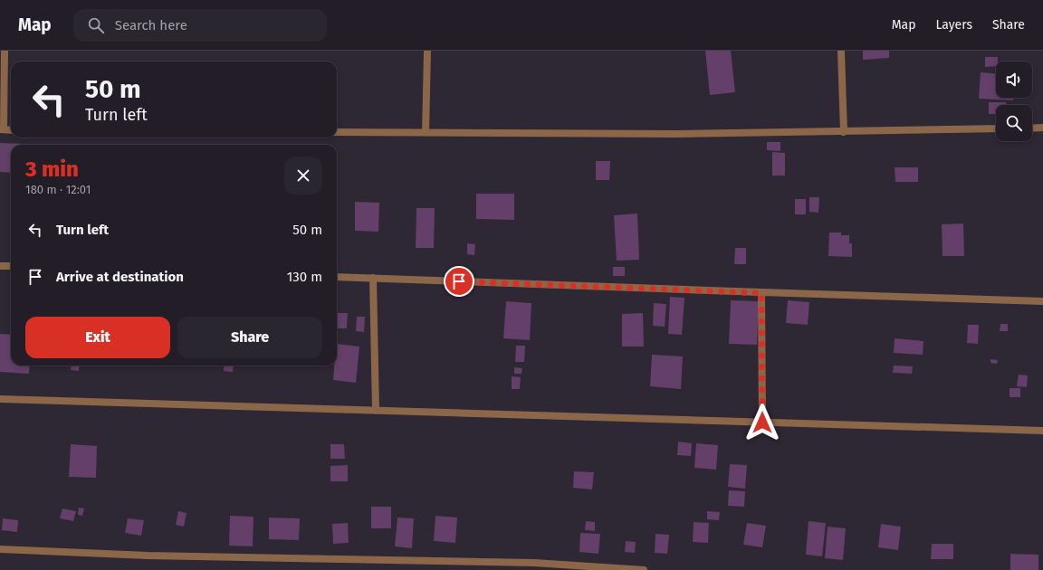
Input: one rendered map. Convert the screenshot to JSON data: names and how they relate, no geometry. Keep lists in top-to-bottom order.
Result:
{
  "page": {
    "header": "Map",
    "search": "Search here",
    "nav": ["Map", "Layers", "Share"],
    "turn": ["50 m", "Turn left"],
    "heading": ["3 min", "180 m · 12:01"],
    "list": [
      {
        "name": "Turn left",
        "value": "50 m"
      },
      {
        "name": "Arrive at destination",
        "value": "130 m"
      }
    ],
    "buttons": ["Exit", "Share"]
  }
}
